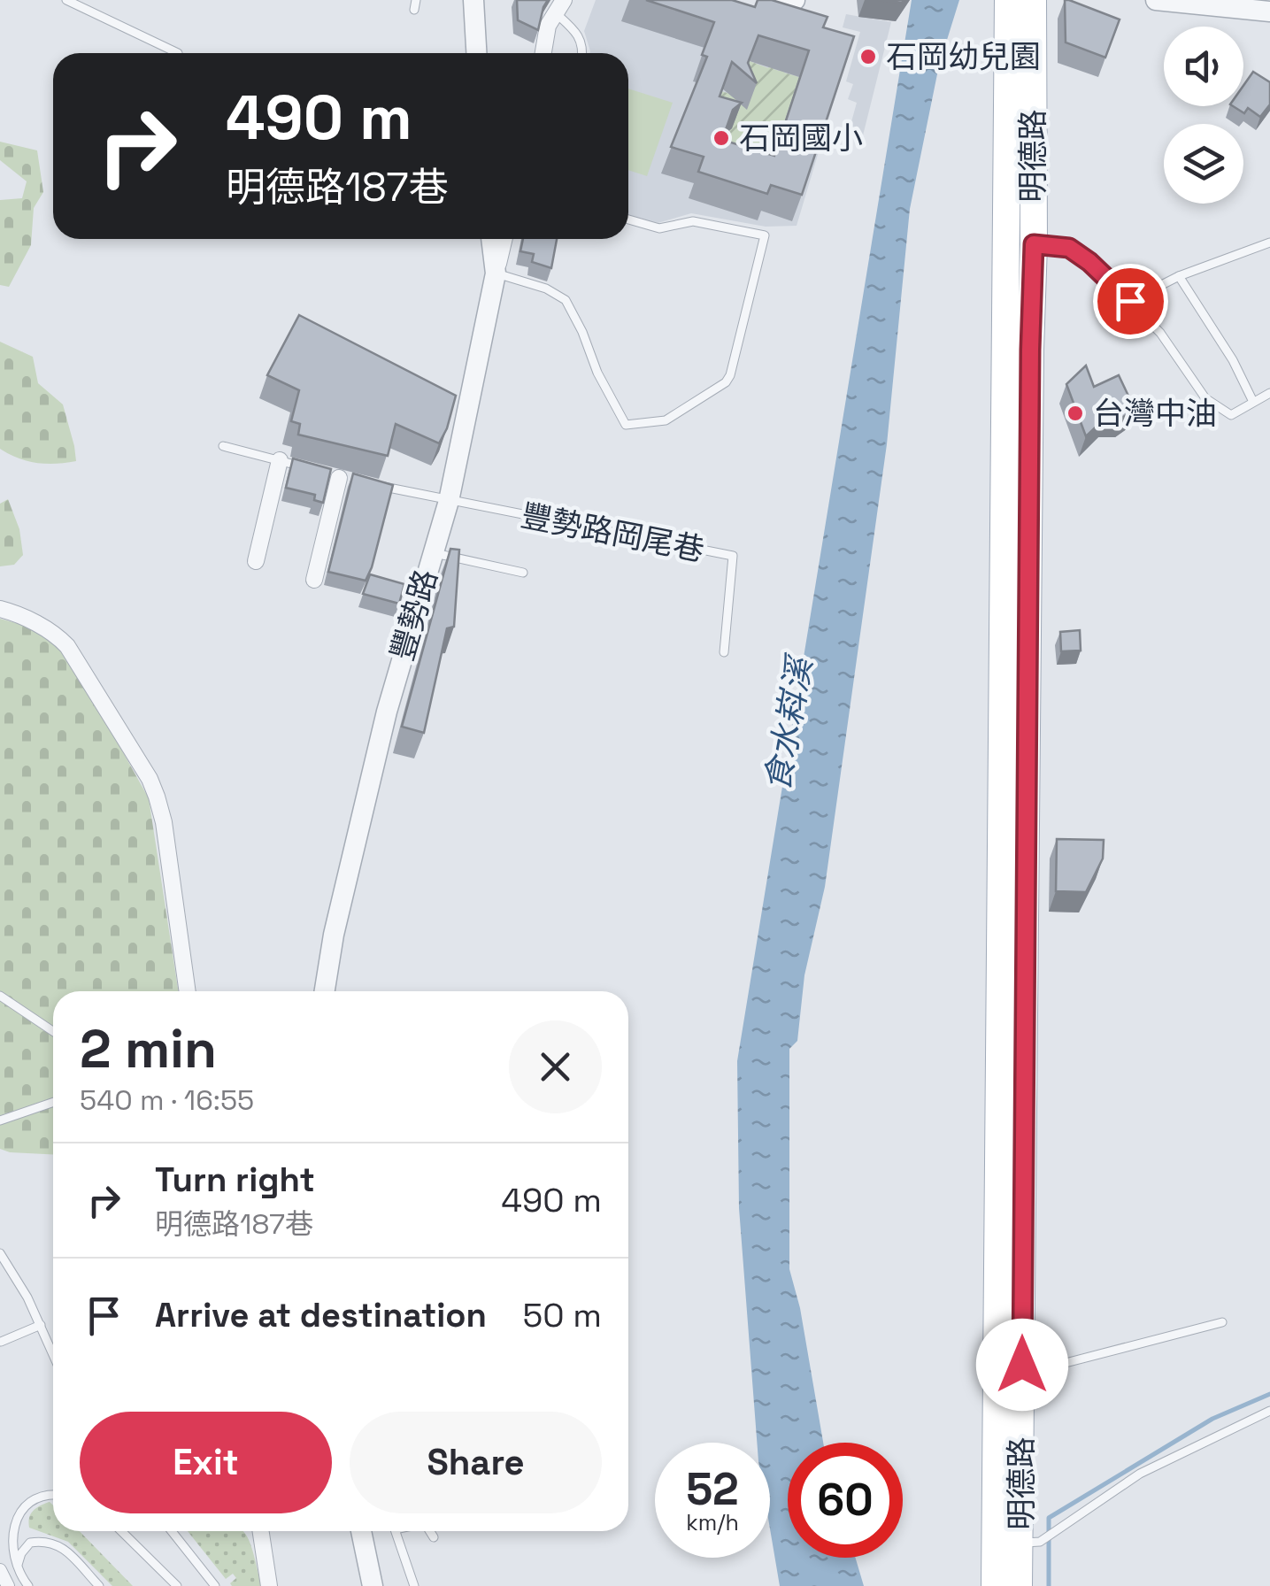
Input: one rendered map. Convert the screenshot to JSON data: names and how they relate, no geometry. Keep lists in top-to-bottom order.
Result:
{
  "streets": {
    "main road": ["明德路"],
    "street": ["豐勢路"],
    "lane": ["豐勢路岡尾巷"]
  },
  "crossings": [
    ["豐勢路岡尾巷", "豐勢路"]
  ],
  "water": ["食水嵙溪"],
  "places": ["石岡幼兒園", "石岡國小", "台灣中油"],
  "page": {
    "turn": ["490 m", "明德路187巷"],
    "heading": ["2 min", "540 m · 16:55"],
    "list": [
      {
        "name": "Turn right",
        "note": "明德路187巷",
        "value": "490 m"
      },
      {
        "name": "Arrive at destination",
        "value": "50 m"
      }
    ],
    "buttons": ["Exit", "Share"],
    "speed": "52 km/h",
    "limit": "60"
  }
}
